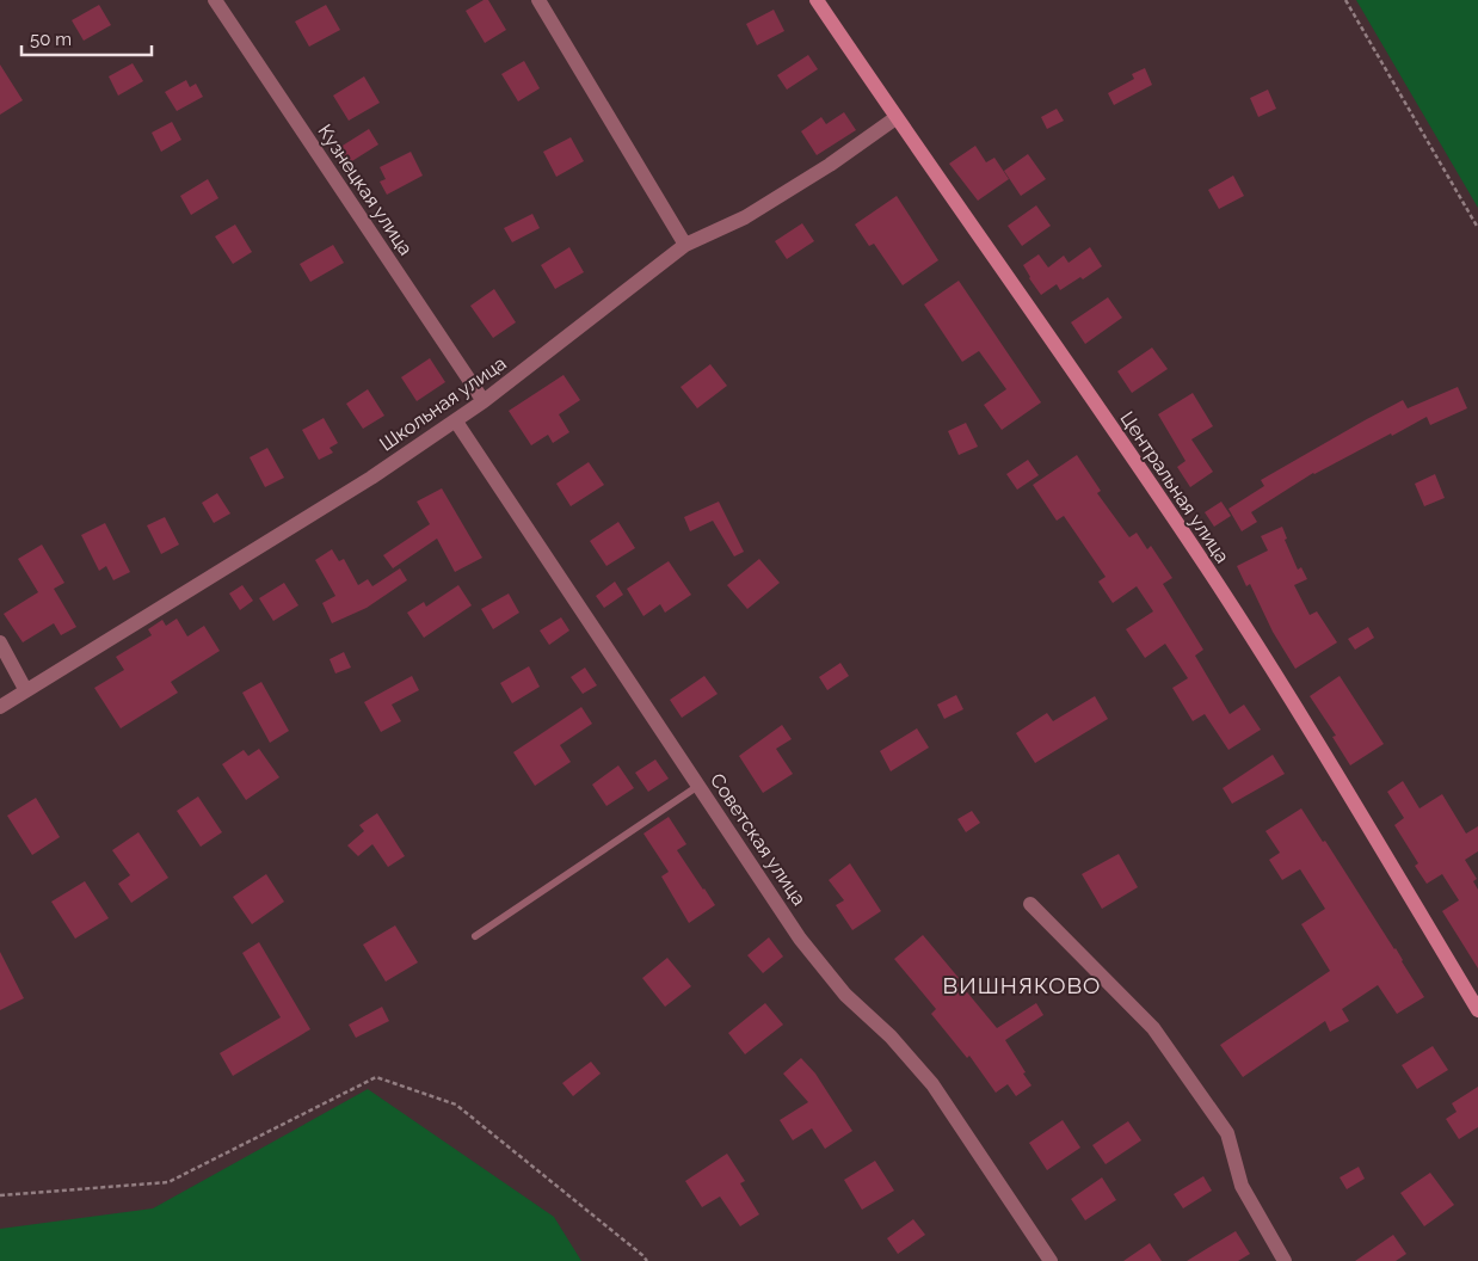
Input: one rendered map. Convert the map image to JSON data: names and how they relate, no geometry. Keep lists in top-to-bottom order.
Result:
{
  "streets": {
    "street": [
      "Кузнецкая улица",
      "Школьная улица",
      "Центральная улица",
      "Советская улица"
    ]
  },
  "crossings": [
    ["Кузнецкая улица", "Школьная улица"],
    ["Школьная улица", "Центральная улица"],
    ["Школьная улица", "Советская улица"]
  ],
  "districts": ["ВИШНЯКОВО"],
  "scale_bar": "50 m"
}
